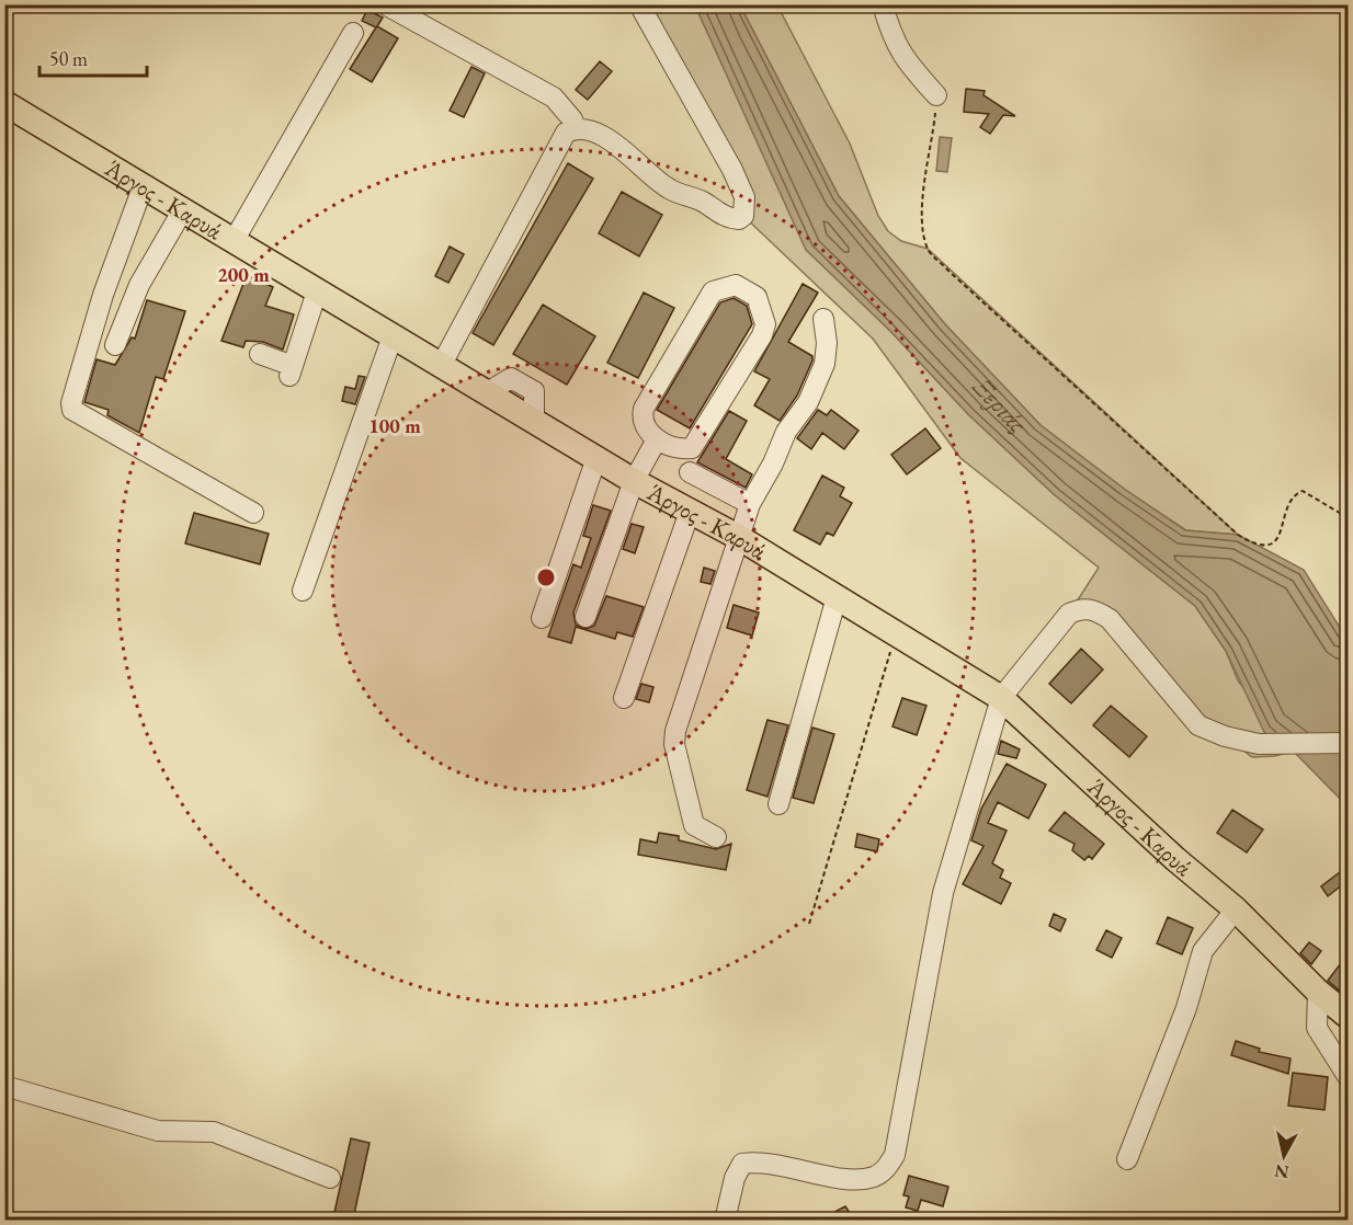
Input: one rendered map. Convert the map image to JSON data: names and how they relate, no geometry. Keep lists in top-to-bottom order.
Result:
{
  "streets": {
    "main road": ["Άργος - Καρυά"]
  },
  "water": ["Ξεριάς"],
  "scale_bar": "50 m",
  "north": "bottom",
  "rings": ["200 m", "100 m"]
}
